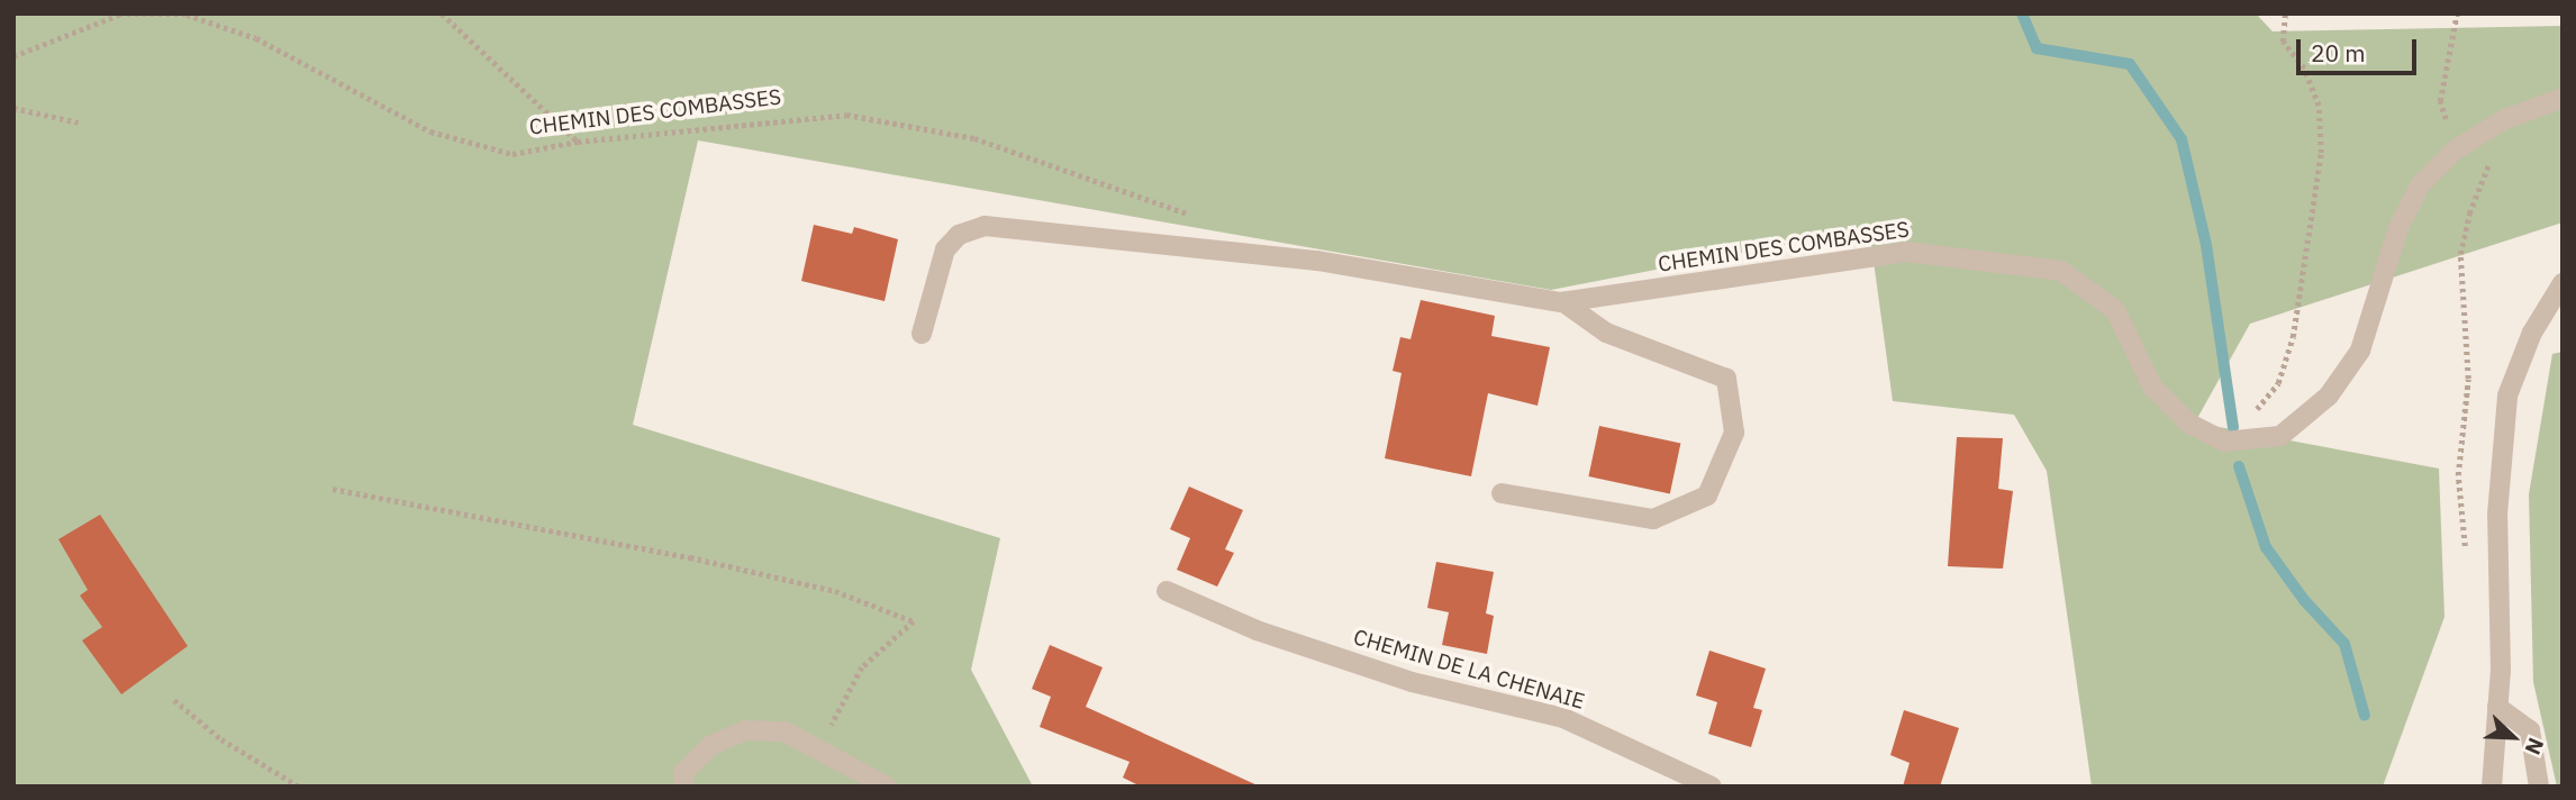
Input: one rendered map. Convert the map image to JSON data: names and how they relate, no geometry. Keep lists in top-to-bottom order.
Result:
{
  "streets": {
    "street": ["CHEMIN DES COMBASSES", "CHEMIN DE LA CHENAIE"]
  },
  "scale_bar": "20 m",
  "north": "bottom right"
}
